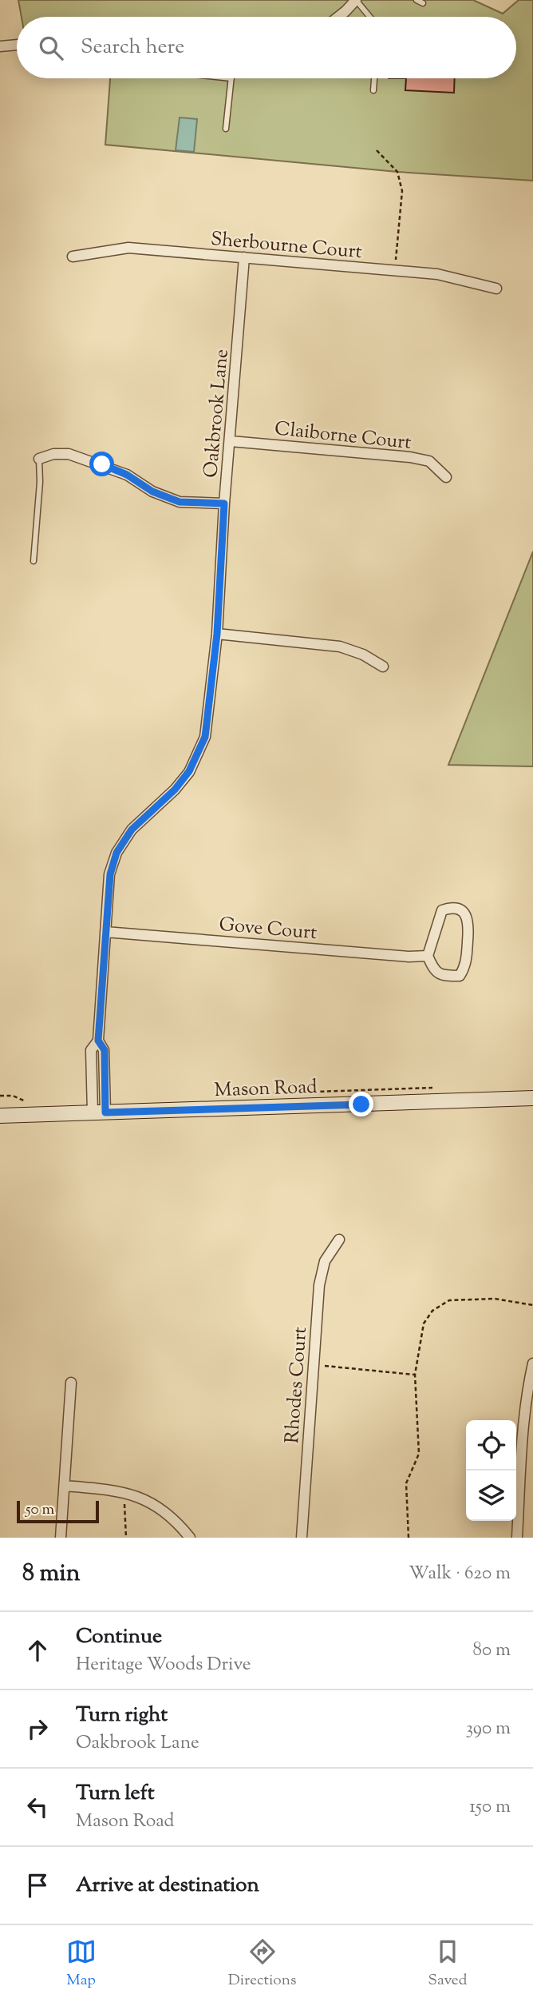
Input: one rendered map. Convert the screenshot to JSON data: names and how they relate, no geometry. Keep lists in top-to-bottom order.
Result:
{
  "streets": {
    "main road": ["Mason Road"],
    "street": [
      "Sherbourne Court",
      "Oakbrook Lane",
      "Claiborne Court",
      "Gove Court",
      "Rhodes Court"
    ]
  },
  "crossings": [
    ["Sherbourne Court", "Oakbrook Lane"],
    ["Oakbrook Lane", "Claiborne Court"],
    ["Oakbrook Lane", "Gove Court"],
    ["Oakbrook Lane", "Mason Road"]
  ],
  "scale_bar": "50 m",
  "page": {
    "search": "Search here",
    "scale": "50 m",
    "heading": ["8 min", "Walk · 620 m"],
    "list": [
      ["Continue", "Heritage Woods Drive", "80 m"],
      ["Turn right", "Oakbrook Lane", "390 m"],
      ["Turn left", "Mason Road", "150 m"],
      "Arrive at destination"
    ],
    "nav": ["Map", "Directions", "Saved"]
  }
}
